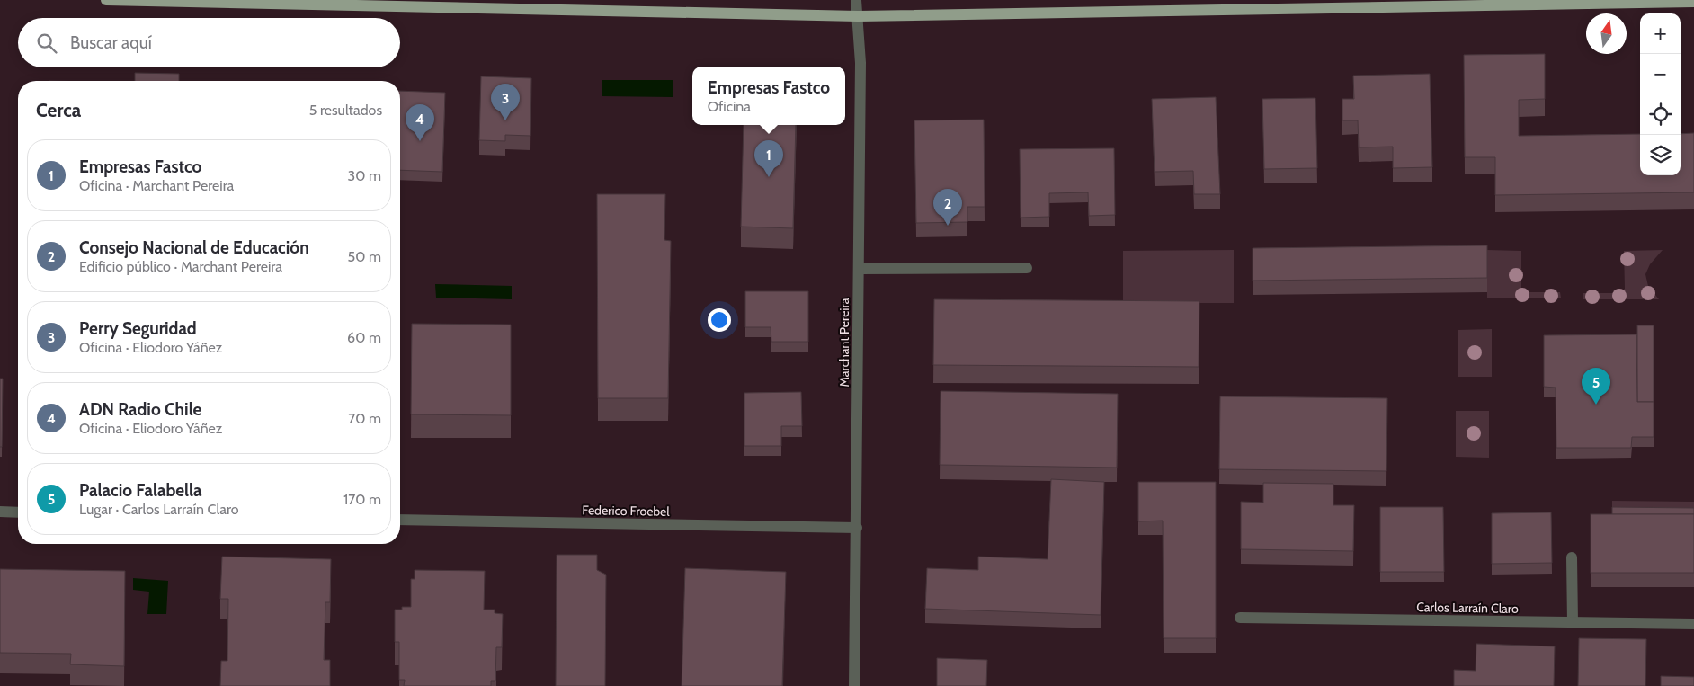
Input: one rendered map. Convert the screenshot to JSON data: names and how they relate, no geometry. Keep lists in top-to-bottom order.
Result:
{
  "streets": {
    "street": ["Marchant Pereira", "Federico Froebel", "Carlos Larraín Claro"]
  },
  "crossings": [
    ["Marchant Pereira", "Federico Froebel"]
  ],
  "north": "top",
  "page": {
    "map_buttons": ["+", "−"],
    "search": "Buscar aquí",
    "popup": ["Empresas Fastco", "Oficina"],
    "heading": ["Cerca", "5 resultados"],
    "pins": [
      "3",
      "4",
      "1",
      "2",
      "5"
    ],
    "list": [
      {
        "mark": "1",
        "name": "Empresas Fastco",
        "note": "Oficina · Marchant Pereira",
        "value": "30 m"
      },
      {
        "mark": "2",
        "name": "Consejo Nacional de Educación",
        "note": "Edificio público · Marchant Pereira",
        "value": "50 m"
      },
      {
        "mark": "3",
        "name": "Perry Seguridad",
        "note": "Oficina · Eliodoro Yáñez",
        "value": "60 m"
      },
      {
        "mark": "4",
        "name": "ADN Radio Chile",
        "note": "Oficina · Eliodoro Yáñez",
        "value": "70 m"
      },
      {
        "mark": "5",
        "name": "Palacio Falabella",
        "note": "Lugar · Carlos Larraín Claro",
        "value": "170 m"
      }
    ]
  }
}
